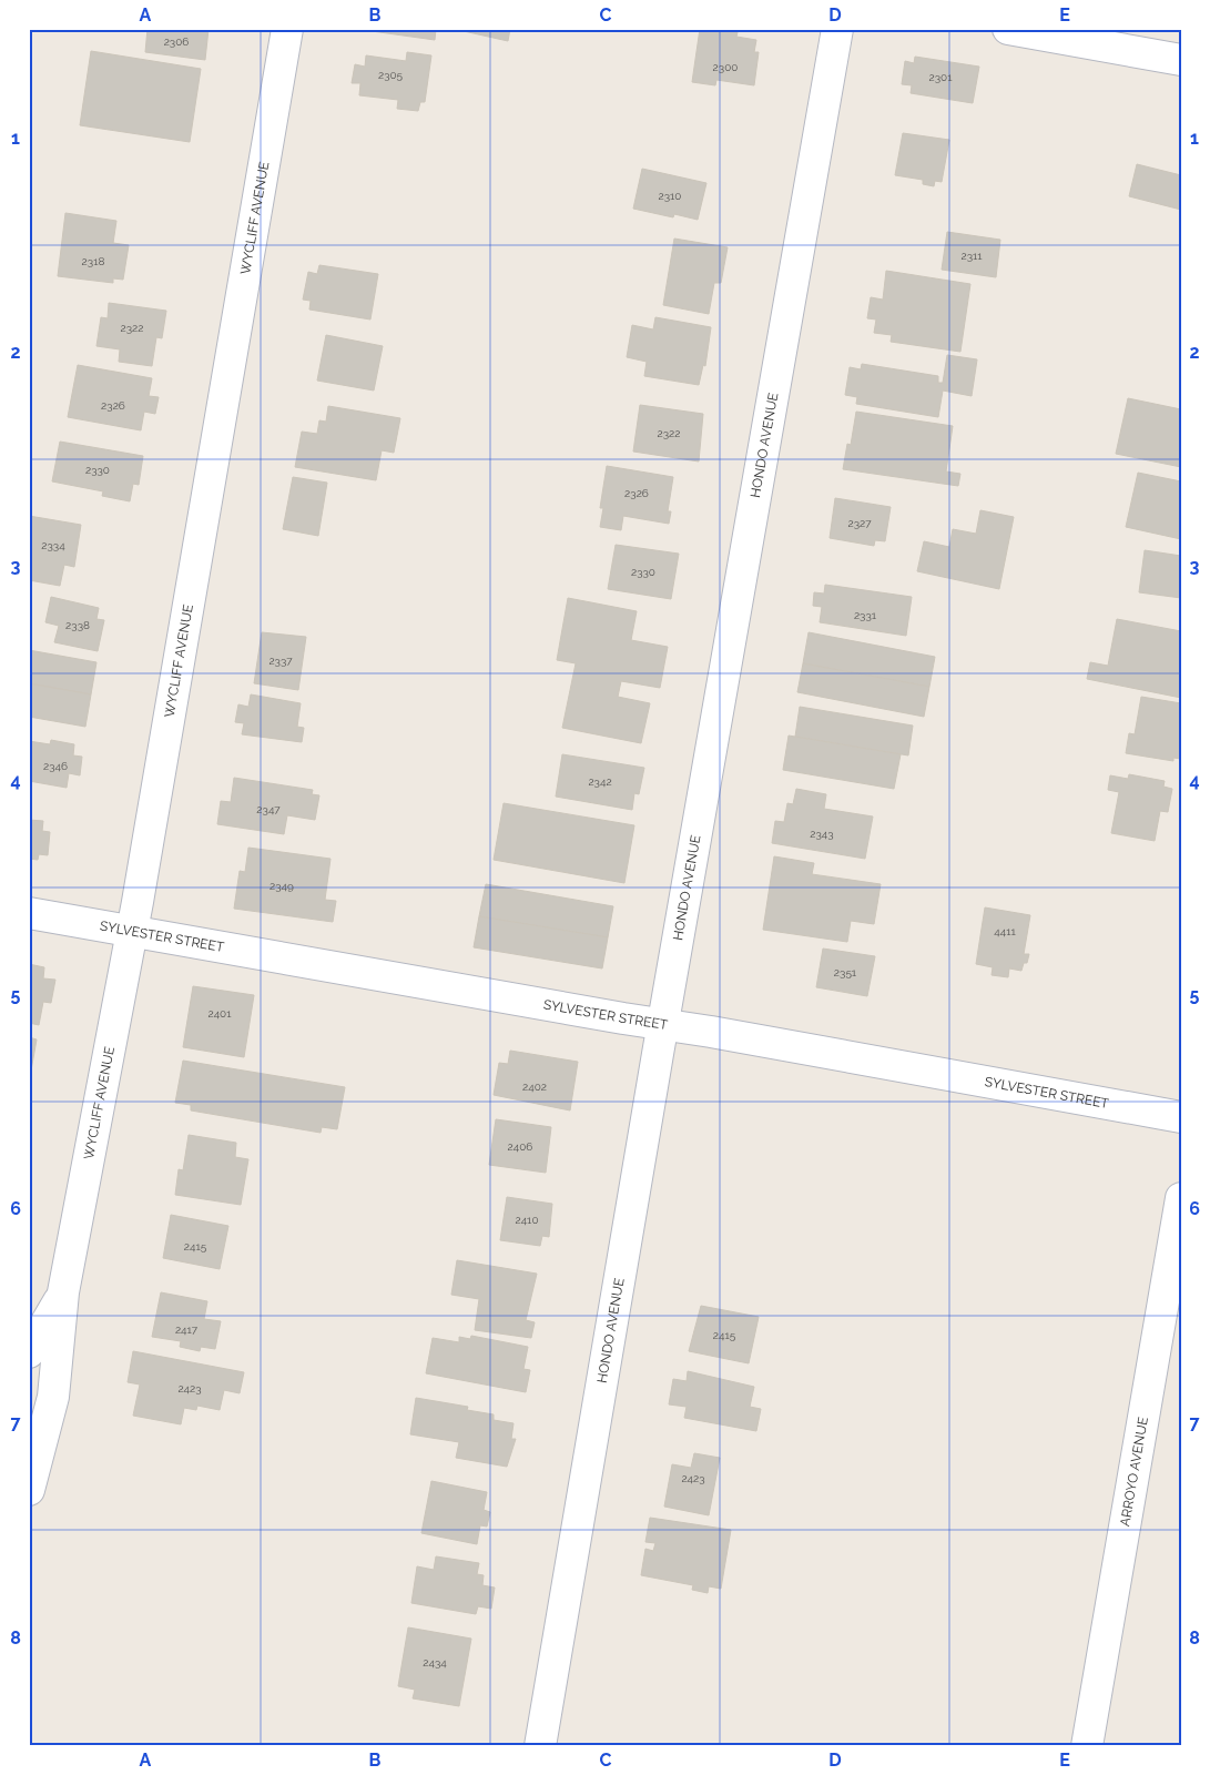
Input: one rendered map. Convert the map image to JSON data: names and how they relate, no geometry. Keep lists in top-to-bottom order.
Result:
{
  "streets": {
    "street": [
      "WYCLIFF AVENUE",
      "HONDO AVENUE",
      "SYLVESTER STREET",
      "ARROYO AVENUE"
    ]
  },
  "crossings": [
    ["WYCLIFF AVENUE", "SYLVESTER STREET"],
    ["HONDO AVENUE", "SYLVESTER STREET"]
  ],
  "house_numbers": [
    "2306",
    "2300",
    "2305",
    "2301",
    "2310",
    "2311",
    "2318",
    "2322",
    "2326",
    "2322",
    "2330",
    "2326",
    "2327",
    "2334",
    "2330",
    "2331",
    "2338",
    "2337",
    "2346",
    "2342",
    "2347",
    "2343",
    "2349",
    "4411",
    "2351",
    "2401",
    "2402",
    "2406",
    "2410",
    "2415",
    "2417",
    "2415",
    "2423",
    "2423",
    "2434"
  ],
  "grid": {
    "columns": [
      "A",
      "B",
      "C",
      "D",
      "E"
    ],
    "rows": [
      "1",
      "2",
      "3",
      "4",
      "5",
      "6",
      "7",
      "8"
    ]
  }
}
